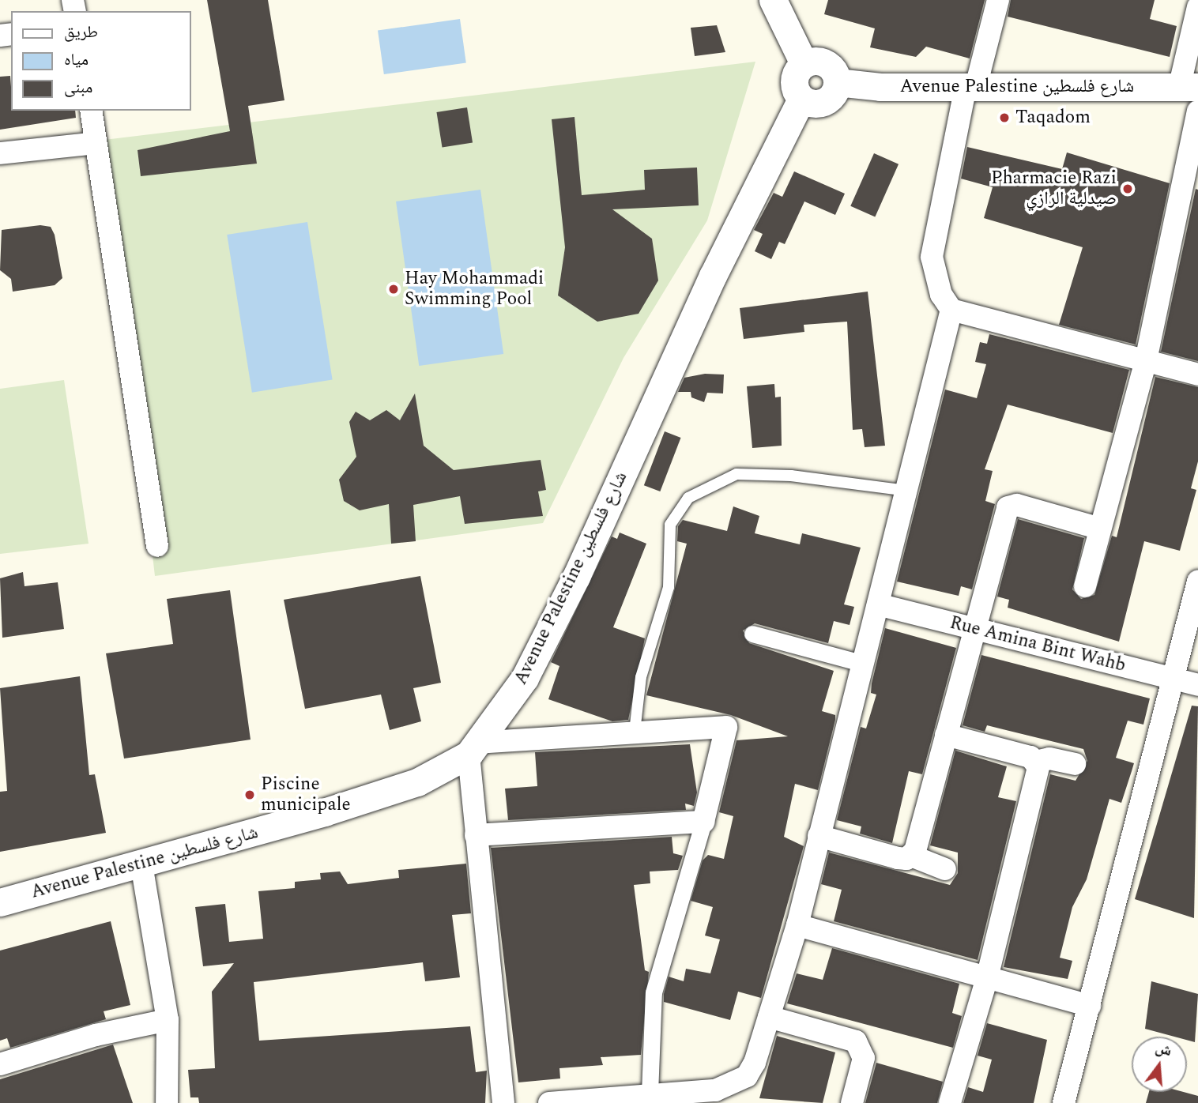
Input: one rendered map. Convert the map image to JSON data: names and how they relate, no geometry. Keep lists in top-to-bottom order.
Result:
{
  "streets": {
    "street": ["Avenue Palestine شارع فلسطين", "Rue Amina Bint Wahb"]
  },
  "places": [
    "Taqadom",
    "Pharmacie Razi صيدلية الرازي",
    "Hay Mohammadi Swimming Pool",
    "Piscine municipale"
  ],
  "legend": ["طريق", "مياه", "مبنى"],
  "north": "top"
}
